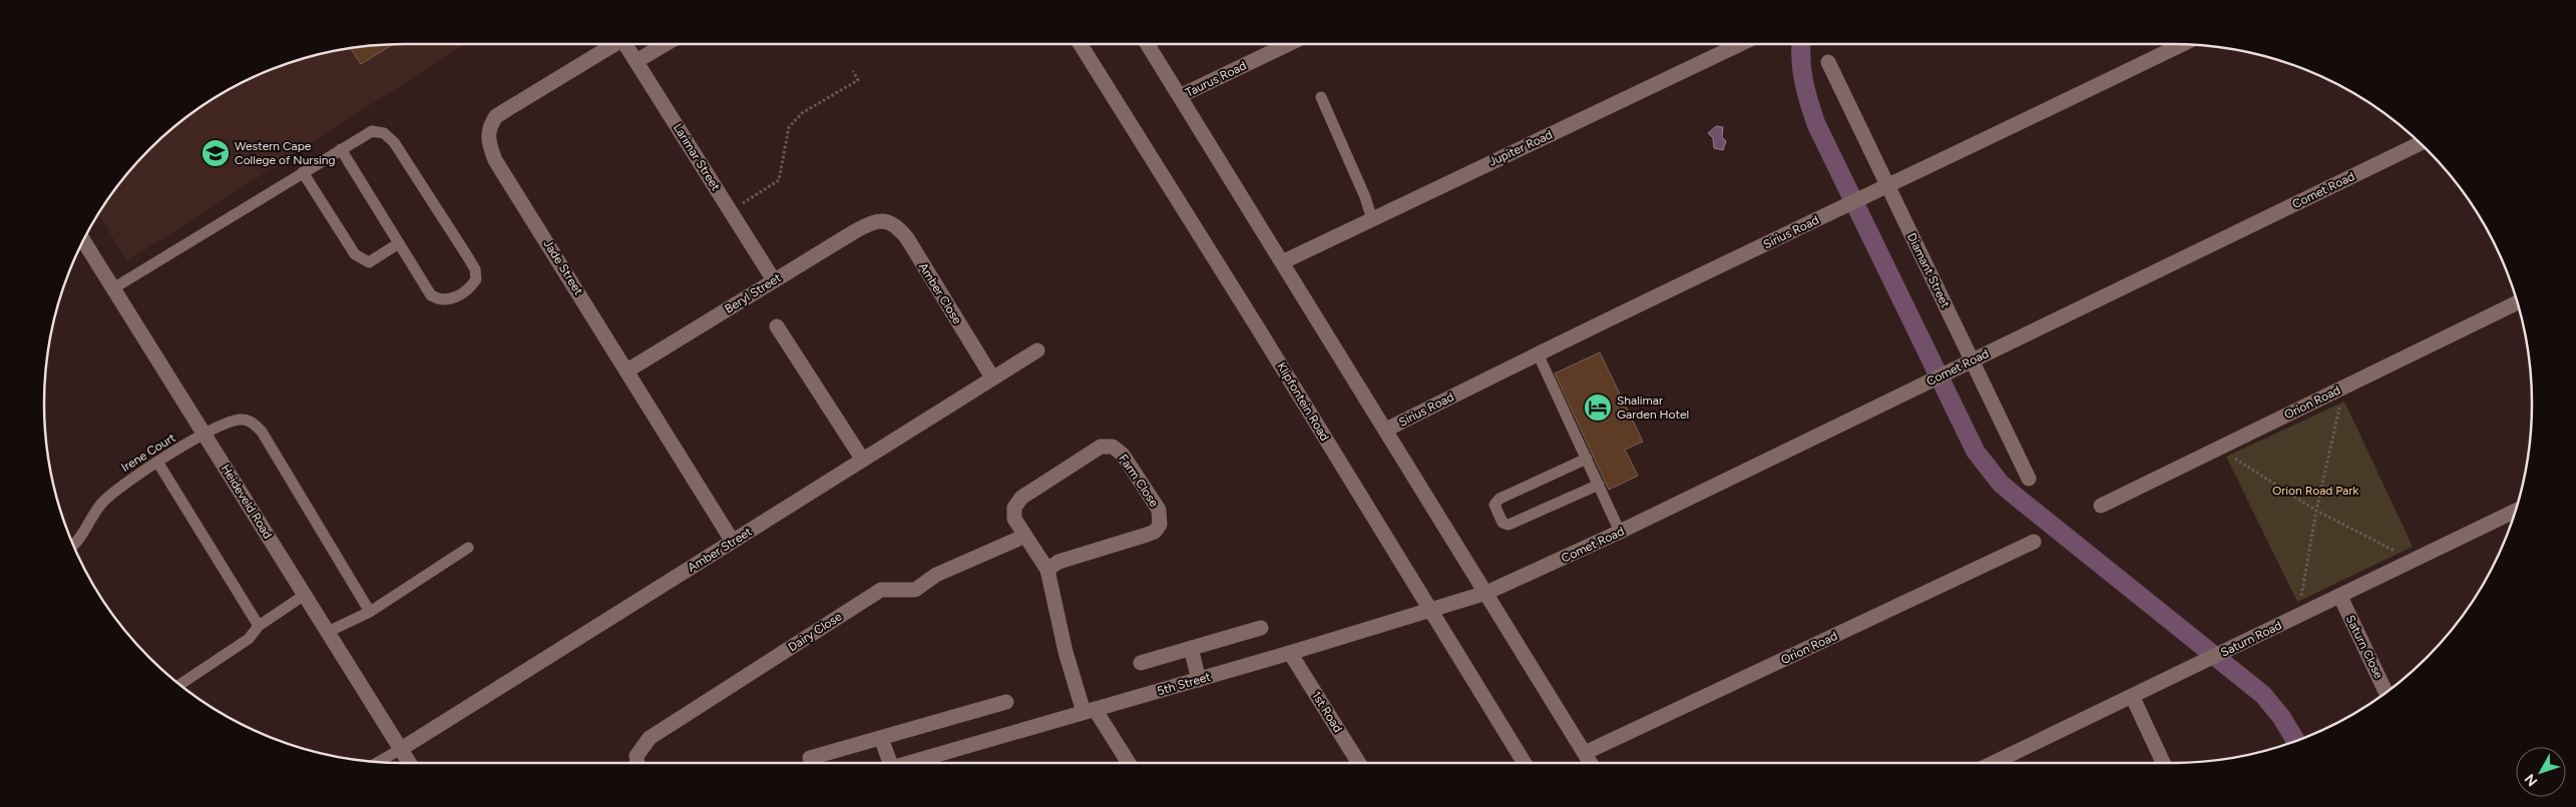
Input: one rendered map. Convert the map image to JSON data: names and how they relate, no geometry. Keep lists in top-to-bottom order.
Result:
{
  "streets": {
    "street": [
      "Taurus Road",
      "Jupiter Road",
      "Larimar Street",
      "Comet Road",
      "Sirius Road",
      "Jade Street",
      "Diamant Street",
      "Beryl Street",
      "Amber Close",
      "Klipfontein Road",
      "Orion Road",
      "Farm Close",
      "Heideveld Road",
      "Amber Street",
      "Dairy Close",
      "Saturn Road",
      "Saturn Close",
      "5th Street",
      "1st Road"
    ],
    "lane": ["Irene Court"]
  },
  "crossings": [
    ["Larimar Street", "Beryl Street"],
    ["Comet Road", "Diamant Street"],
    ["Comet Road", "5th Street"],
    ["Sirius Road", "Diamant Street"],
    ["Jade Street", "Beryl Street"],
    ["Jade Street", "Amber Street"],
    ["Beryl Street", "Amber Close"],
    ["Amber Close", "Amber Street"],
    ["Klipfontein Road", "5th Street"],
    ["Irene Court", "Heideveld Road"],
    ["Farm Close", "Dairy Close"],
    ["Farm Close", "5th Street"],
    ["Heideveld Road", "Amber Street"],
    ["Saturn Road", "Saturn Close"],
    ["5th Street", "1st Road"]
  ],
  "parks": ["Orion Road Park"],
  "places": {
    "school or university": ["Western Cape College of Nursing"],
    "hotel": ["Shalimar Garden Hotel"]
  },
  "north": "bottom left"
}
